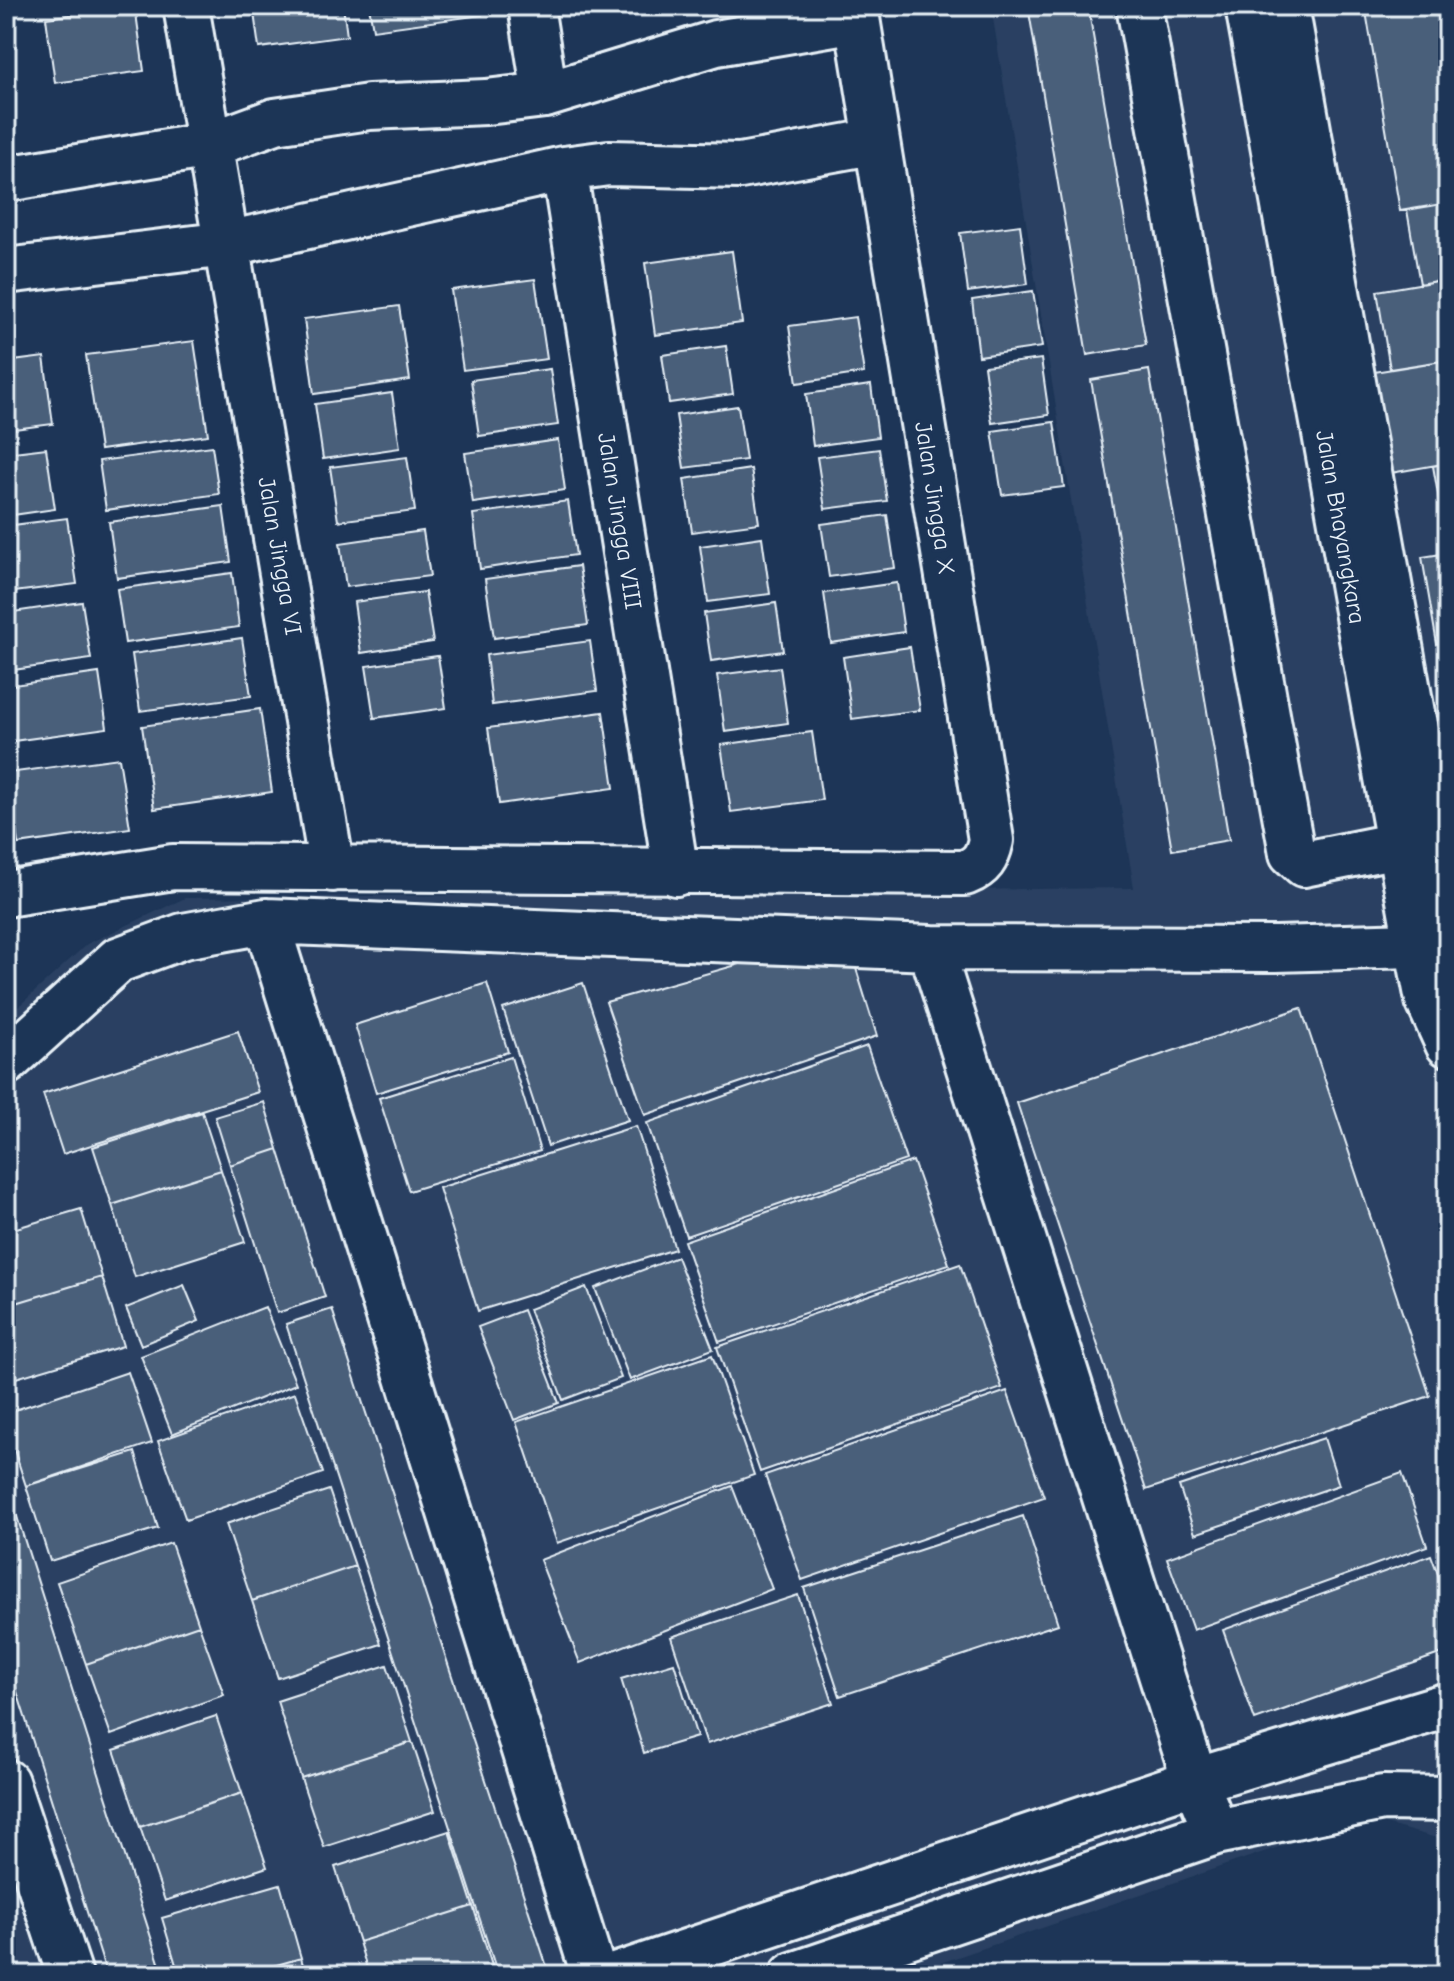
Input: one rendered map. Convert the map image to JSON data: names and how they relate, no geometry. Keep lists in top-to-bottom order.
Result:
{
  "streets": {
    "street": [
      "Jalan Jingga X",
      "Jalan Jingga VIII",
      "Jalan Bhayangkara",
      "Jalan Jingga VI"
    ]
  },
  "crossings": [
    ["Jalan Jingga X", "Jalan Jingga VIII"]
  ]
}
